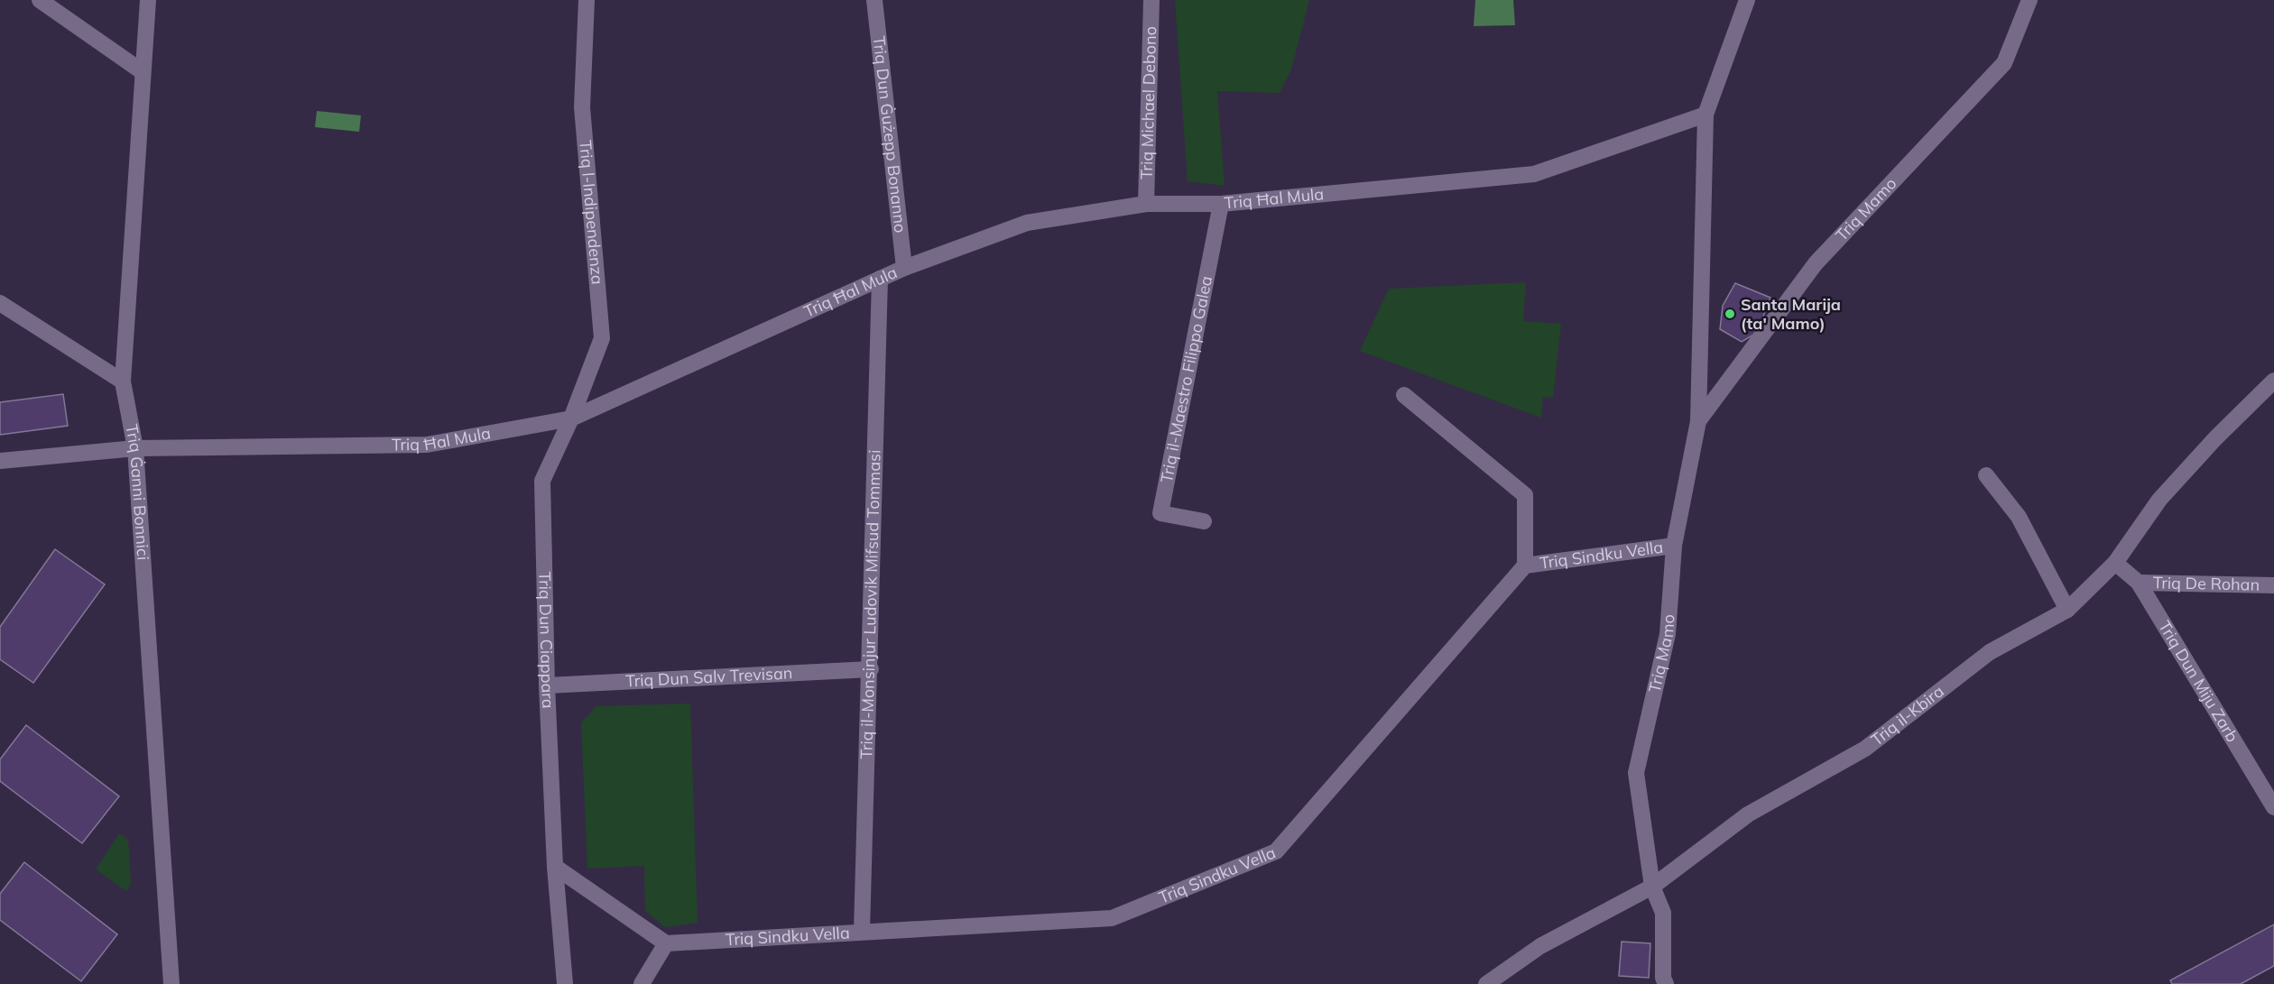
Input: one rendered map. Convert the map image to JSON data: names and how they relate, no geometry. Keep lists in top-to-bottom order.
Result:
{
  "streets": {
    "street": [
      "Triq Michael Debono",
      "Triq Dun Ġużepp Bonanno",
      "Triq Ħal Mula",
      "Triq Mamo",
      "Triq l-Indipendenza",
      "Triq il-Maestro Filippo Galea",
      "Triq Ġanni Bonnici",
      "Triq Sindku Vella",
      "Triq De Rohan",
      "Triq il-Monsinjur Ludovik Mifsud Tommasi",
      "Triq Dun Ciappara",
      "Triq Dun Salv Trevisan",
      "Triq Dun Miju Zarb",
      "Triq il-Kbira"
    ]
  },
  "crossings": [
    ["Triq Michael Debono", "Triq Ħal Mula"],
    ["Triq Dun Ġużepp Bonanno", "Triq Ħal Mula"],
    ["Triq Ħal Mula", "Triq Mamo"],
    ["Triq Ħal Mula", "Triq l-Indipendenza"],
    ["Triq Ħal Mula", "Triq il-Maestro Filippo Galea"],
    ["Triq Ħal Mula", "Triq Ġanni Bonnici"],
    ["Triq Ħal Mula", "Triq il-Monsinjur Ludovik Mifsud Tommasi"],
    ["Triq Ħal Mula", "Triq Dun Ciappara"],
    ["Triq Mamo", "Triq Sindku Vella"],
    ["Triq Mamo", "Triq il-Kbira"],
    ["Triq l-Indipendenza", "Triq Dun Ciappara"],
    ["Triq Sindku Vella", "Triq il-Monsinjur Ludovik Mifsud Tommasi"],
    ["Triq De Rohan", "Triq Dun Miju Zarb"],
    ["Triq il-Monsinjur Ludovik Mifsud Tommasi", "Triq Dun Salv Trevisan"],
    ["Triq Dun Ciappara", "Triq Dun Salv Trevisan"],
    ["Triq Dun Miju Zarb", "Triq il-Kbira"]
  ],
  "places": ["Santa Marija (ta' Mamo)"]
}
